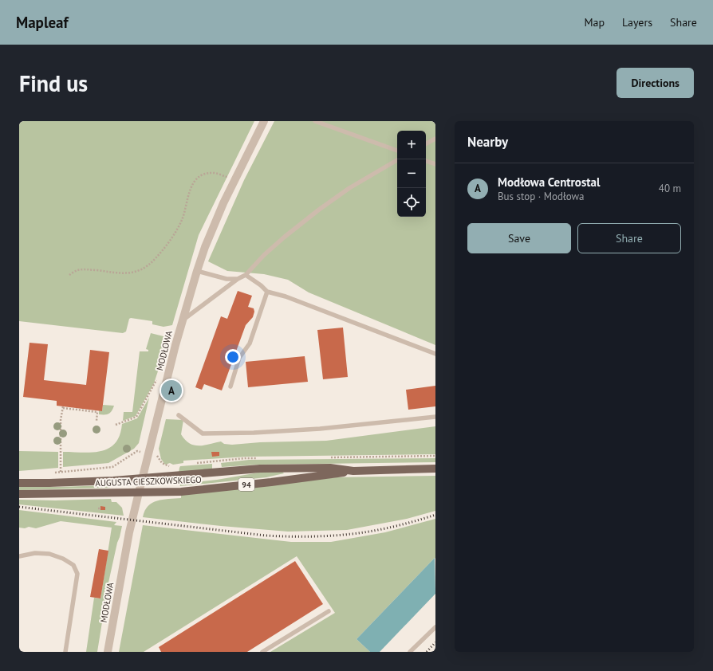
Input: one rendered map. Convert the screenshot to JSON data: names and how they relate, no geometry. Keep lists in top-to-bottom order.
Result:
{
  "streets": {
    "main road": ["AUGUSTA CIESZKOWSKIEGO", "94"],
    "street": ["MODŁOWA"]
  },
  "crossings": [
    ["MODŁOWA", "AUGUSTA CIESZKOWSKIEGO"]
  ],
  "page": {
    "header": "Mapleaf",
    "nav": ["Map", "Layers", "Share"],
    "buttons": [
      "Directions",
      ["Save", "Share"]
    ],
    "title": "Find us",
    "heading": "Nearby",
    "map_buttons": ["+", "−"],
    "list": [
      {
        "mark": "A",
        "name": "Modłowa Centrostal",
        "note": "Bus stop · Modłowa",
        "value": "40 m"
      }
    ],
    "pins": "A"
  }
}
